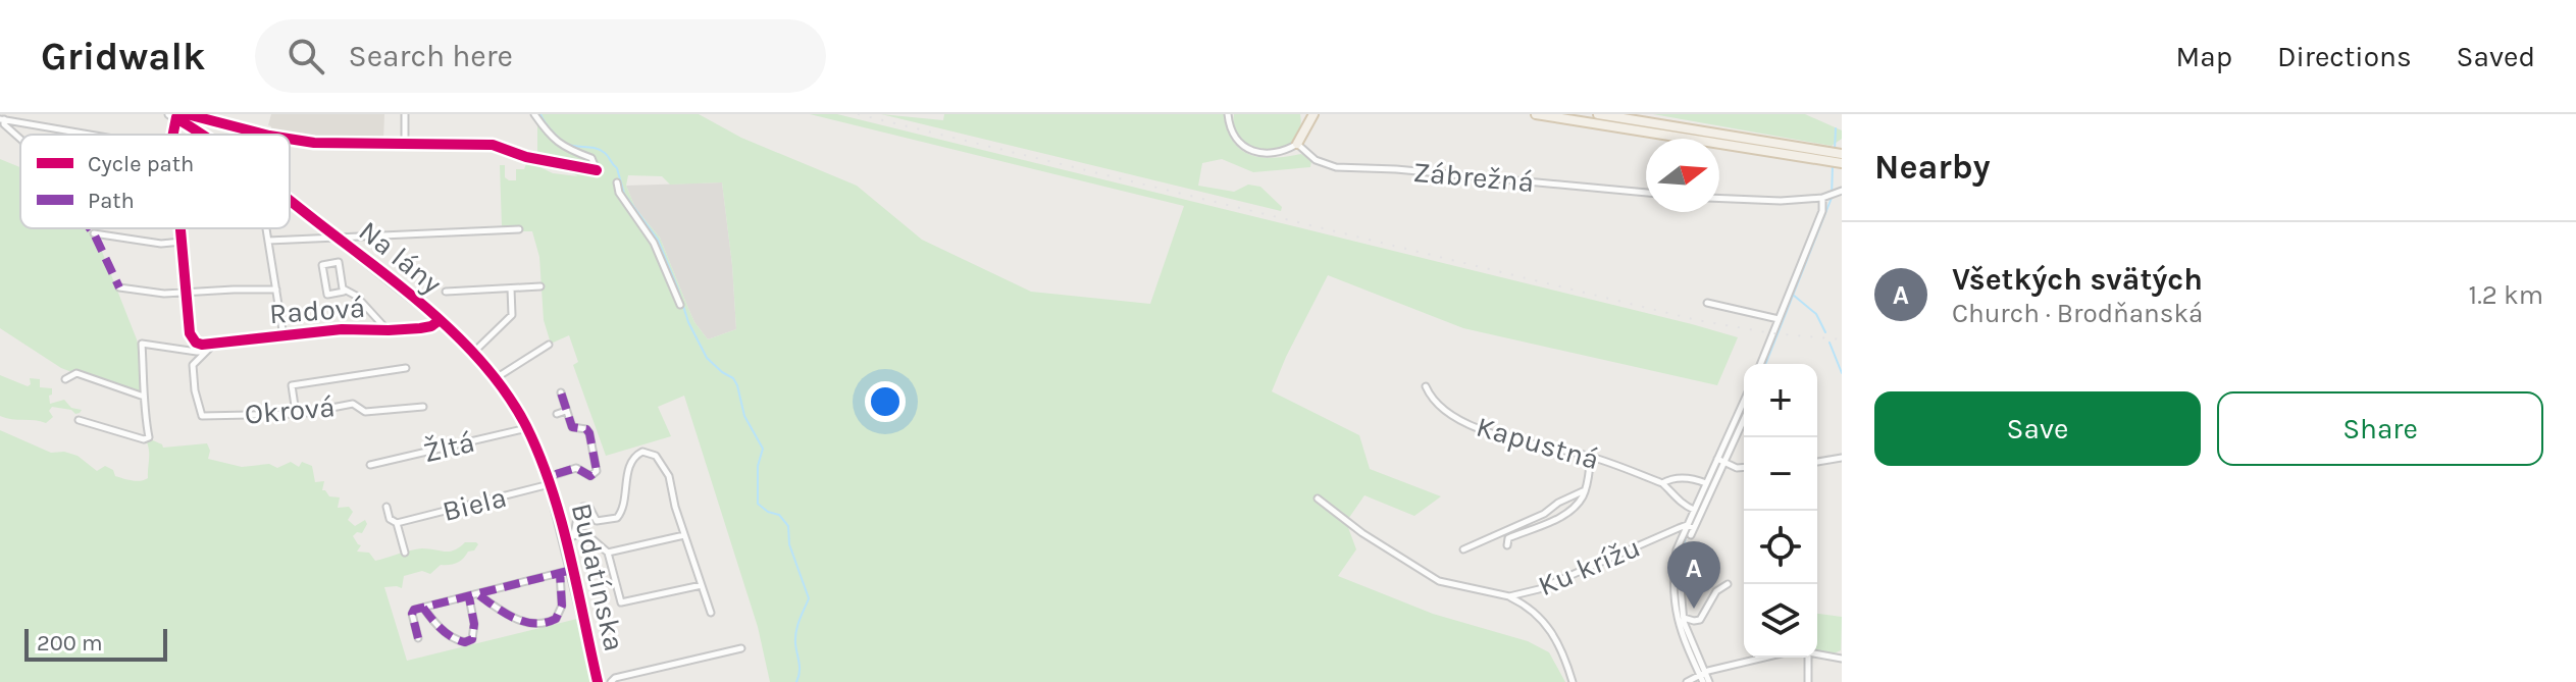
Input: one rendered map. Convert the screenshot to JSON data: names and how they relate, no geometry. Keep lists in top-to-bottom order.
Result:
{
  "streets": {
    "street": [
      "Zábrežná",
      "Na lány",
      "Radová",
      "Okrová",
      "Kapustná",
      "Žltá",
      "Biela",
      "Ku krížu",
      "Budatínska"
    ]
  },
  "crossings": [
    ["Na lány", "Radová"],
    ["Na lány", "Žltá"],
    ["Na lány", "Biela"],
    ["Na lány", "Budatínska"],
    ["Biela", "Budatínska"]
  ],
  "legend": ["Cycle path", "Path"],
  "scale_bar": "200 m",
  "north": "right",
  "page": {
    "header": "Gridwalk",
    "search": "Search here",
    "nav": ["Map", "Directions", "Saved"],
    "heading": "Nearby",
    "list": [
      {
        "mark": "A",
        "name": "Všetkých svätých",
        "note": "Church · Brodňanská",
        "value": "1.2 km"
      }
    ],
    "map_buttons": ["+", "−"],
    "buttons": ["Save", "Share"],
    "pins": "A",
    "scale": "200 m"
  }
}
